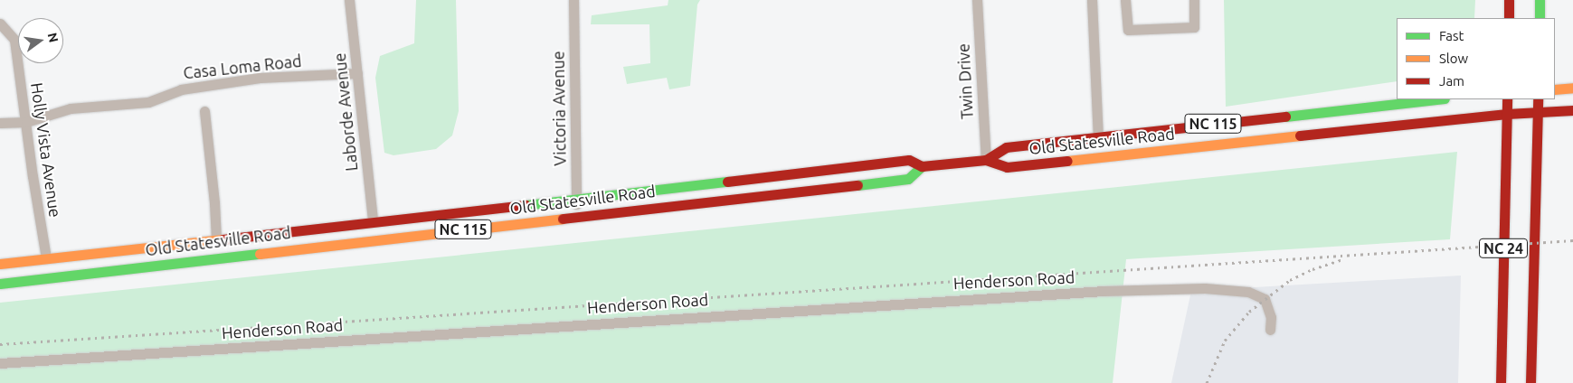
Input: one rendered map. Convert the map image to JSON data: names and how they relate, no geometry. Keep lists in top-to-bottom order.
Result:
{
  "streets": {
    "main road": ["NC 115", "Old Statesville Road", "NC 24"],
    "street": [
      "Casa Loma Road",
      "Twin Drive",
      "Victoria Avenue",
      "Laborde Avenue",
      "Holly Vista Avenue",
      "Henderson Road"
    ]
  },
  "crossings": [
    ["Casa Loma Road", "Laborde Avenue"],
    ["Casa Loma Road", "Holly Vista Avenue"],
    ["Twin Drive", "Old Statesville Road"],
    ["Victoria Avenue", "Old Statesville Road"],
    ["Laborde Avenue", "Old Statesville Road"],
    ["Old Statesville Road", "Holly Vista Avenue"],
    ["Old Statesville Road", "NC 24"]
  ],
  "legend": ["Fast", "Slow", "Jam"],
  "north": "right"
}
